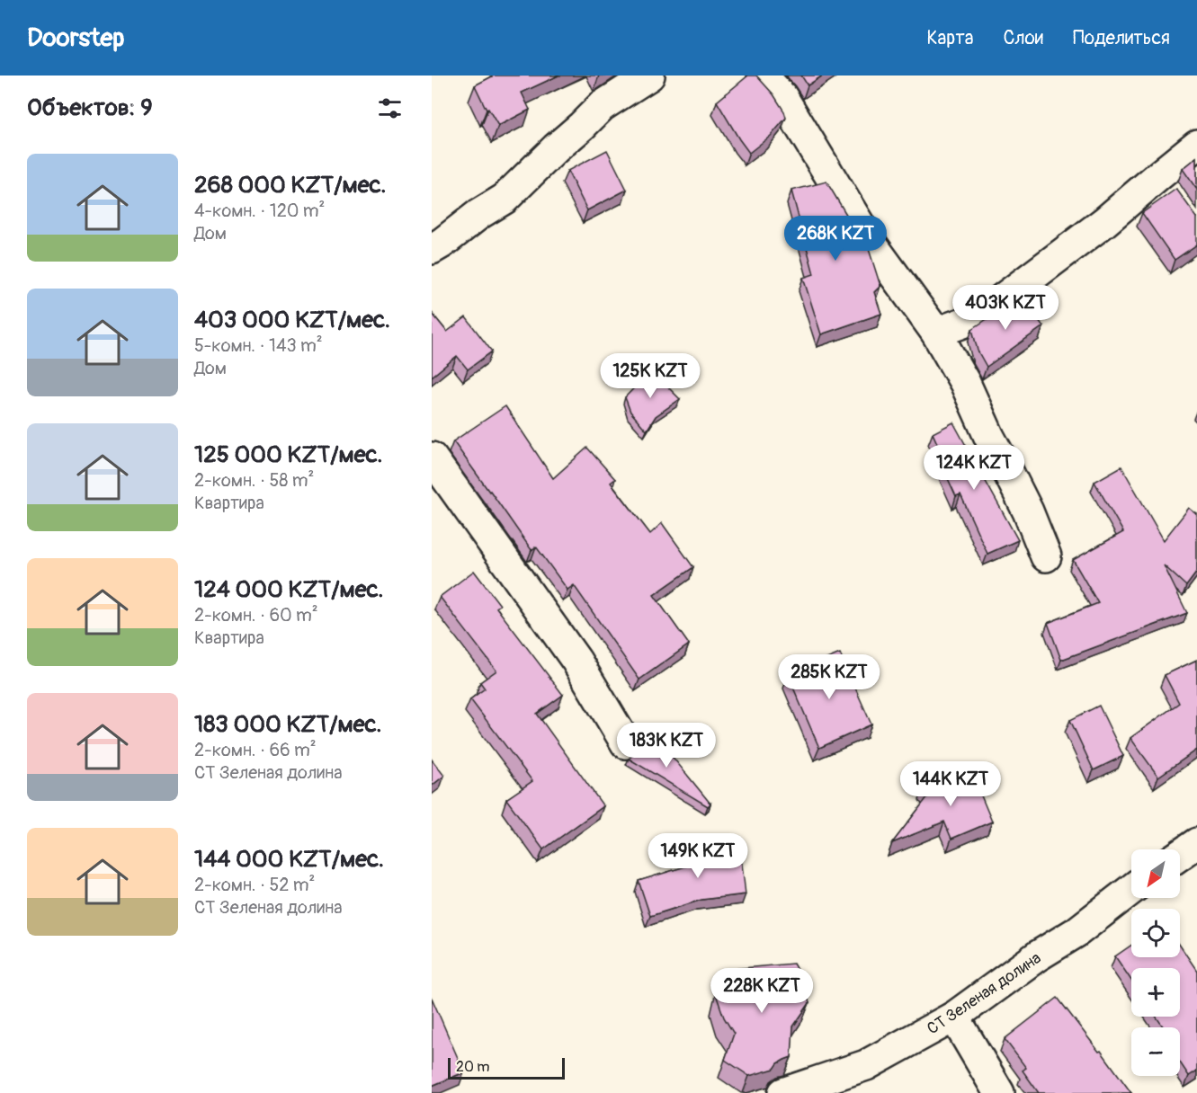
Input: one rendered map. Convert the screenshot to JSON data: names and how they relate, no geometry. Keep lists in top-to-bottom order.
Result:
{
  "streets": {
    "street": ["СТ Зеленая долина"]
  },
  "scale_bar": "20 m",
  "north": "bottom left",
  "page": {
    "header": "Doorstep",
    "nav": ["Карта", "Слои", "Поделиться"],
    "heading": "Объектов: 9",
    "list": [
      {
        "name": "268 000 KZT/мес.",
        "note": "4-комн. · 120 m² · Дом"
      },
      {
        "name": "403 000 KZT/мес.",
        "note": "5-комн. · 143 m² · Дом"
      },
      {
        "name": "125 000 KZT/мес.",
        "note": "2-комн. · 58 m² · Квартира"
      },
      {
        "name": "124 000 KZT/мес.",
        "note": "2-комн. · 60 m² · Квартира"
      },
      {
        "name": "183 000 KZT/мес.",
        "note": "2-комн. · 66 m² · СТ Зеленая долина"
      },
      {
        "name": "144 000 KZT/мес.",
        "note": "2-комн. · 52 m² · СТ Зеленая долина"
      }
    ],
    "price": [
      "268K KZT",
      "403K KZT",
      "125K KZT",
      "124K KZT",
      "285K KZT",
      "183K KZT",
      "144K KZT",
      "149K KZT",
      "228K KZT"
    ],
    "map_buttons": ["+", "−"],
    "scale": "20 m"
  }
}
